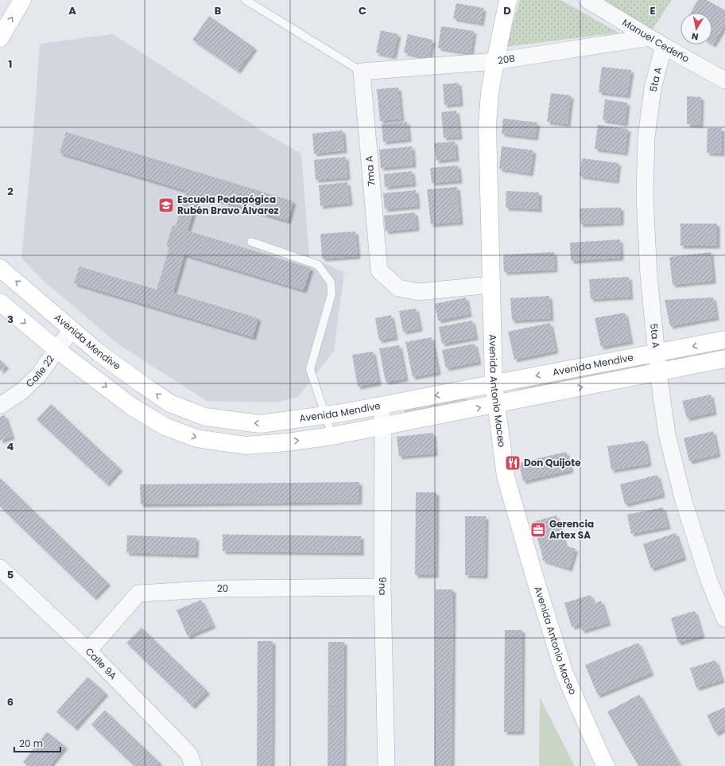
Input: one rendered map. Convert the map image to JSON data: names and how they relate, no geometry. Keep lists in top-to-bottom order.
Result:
{
  "streets": {
    "street": [
      "Manuel Cedeño",
      "20B",
      "5ta A",
      "7ma A",
      "Avenida Mendive",
      "Calle 22",
      "Avenida Antonio Maceo",
      "9na",
      "20",
      "Calle 9A"
    ]
  },
  "crossings": [
    ["Manuel Cedeño", "20B"],
    ["Manuel Cedeño", "5ta A"],
    ["20B", "7ma A"],
    ["20B", "Avenida Antonio Maceo"],
    ["5ta A", "Avenida Mendive"],
    ["7ma A", "Avenida Antonio Maceo"],
    ["Avenida Mendive", "Calle 22"],
    ["Avenida Mendive", "Avenida Antonio Maceo"],
    ["Avenida Mendive", "9na"],
    ["9na", "20"],
    ["20", "Calle 9A"]
  ],
  "places": {
    "school or university": ["Escuela Pedagógica Rubén Bravo Álvarez"],
    "restaurant": ["Don Quijote"],
    "office": ["Gerencia Artex SA"]
  },
  "scale_bar": "20 m",
  "north": "bottom",
  "grid": {
    "columns": [
      "A",
      "B",
      "C",
      "D",
      "E"
    ],
    "rows": [
      "1",
      "2",
      "3",
      "4",
      "5",
      "6"
    ]
  }
}
